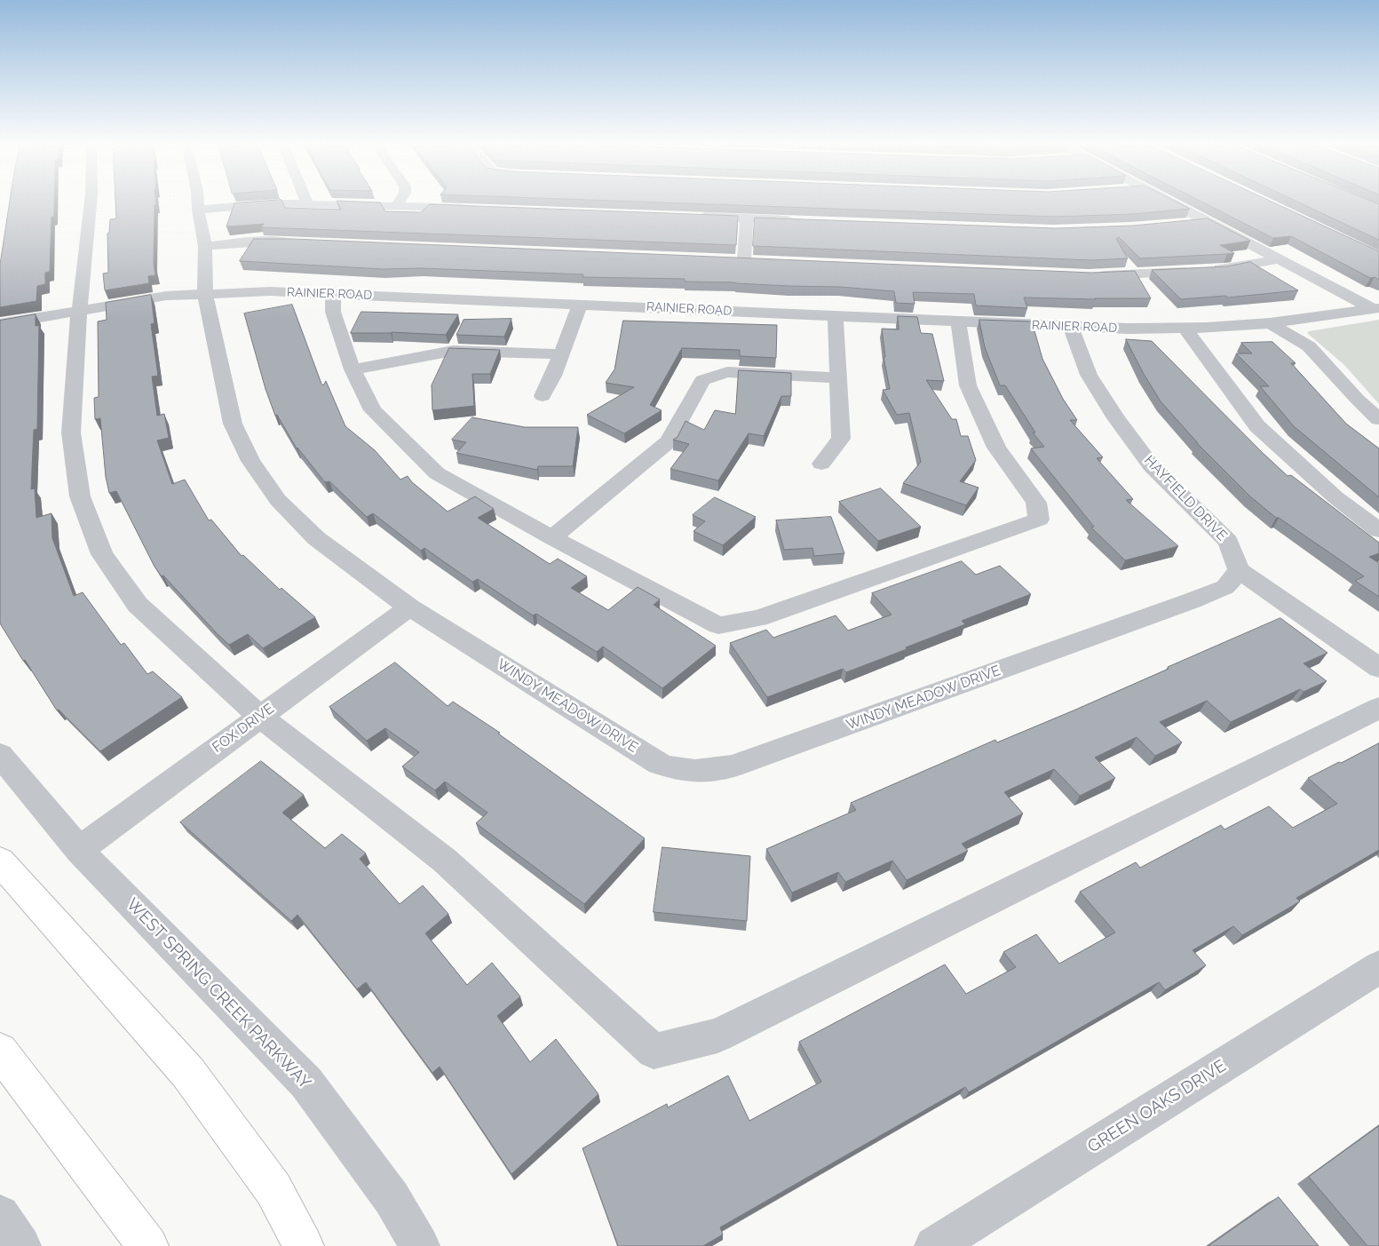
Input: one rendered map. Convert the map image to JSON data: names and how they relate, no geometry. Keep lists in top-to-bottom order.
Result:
{
  "streets": {
    "street": [
      "RAINIER ROAD",
      "HAYFIELD DRIVE",
      "WINDY MEADOW DRIVE",
      "FOX DRIVE",
      "WEST SPRING CREEK PARKWAY",
      "GREEN OAKS DRIVE"
    ]
  },
  "crossings": [
    ["RAINIER ROAD", "HAYFIELD DRIVE"],
    ["RAINIER ROAD", "WINDY MEADOW DRIVE"],
    ["HAYFIELD DRIVE", "WINDY MEADOW DRIVE"],
    ["WINDY MEADOW DRIVE", "FOX DRIVE"],
    ["FOX DRIVE", "WEST SPRING CREEK PARKWAY"]
  ]
}
